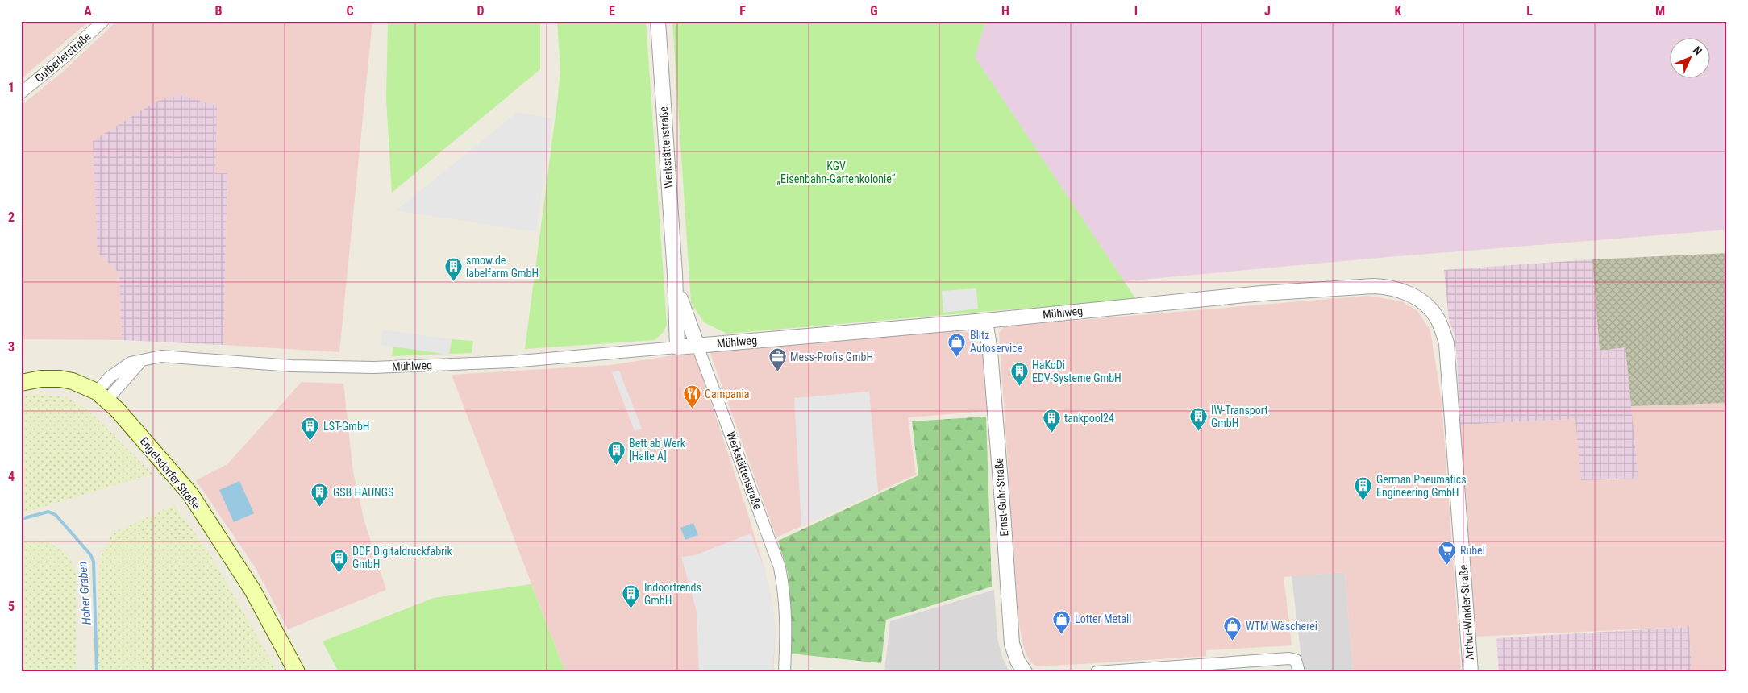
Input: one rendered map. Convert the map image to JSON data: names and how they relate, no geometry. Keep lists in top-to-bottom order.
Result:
{
  "streets": {
    "main road": ["Engelsdorfer Straße"],
    "street": [
      "Gutberletstraße",
      "Werkstättenstraße",
      "Mühlweg",
      "Ernst-Guhr-Straße",
      "Arthur-Winkler-Straße"
    ]
  },
  "crossings": [
    ["Werkstättenstraße", "Mühlweg"],
    ["Mühlweg", "Engelsdorfer Straße"],
    ["Mühlweg", "Ernst-Guhr-Straße"],
    ["Mühlweg", "Arthur-Winkler-Straße"]
  ],
  "water": ["Hoher Graben"],
  "parks": ["KGV „Eisenbahn-Gartenkolonie“"],
  "places": {
    "building": [
      "smow.de labelfarm GmbH",
      "HaKoDi EDV-Systeme GmbH",
      "IW-Transport GmbH",
      "tankpool24",
      "LST-GmbH",
      "Bett ab Werk [Halle A]",
      "German Pneumatics Engineering GmbH",
      "GSB HAUNGS",
      "DDF Digitaldruckfabrik GmbH",
      "Indoortrends GmbH"
    ],
    "shop": ["Blitz Autoservice", "Lotter Metall", "WTM Wäscherei"],
    "office": ["Mess-Profis GmbH"],
    "restaurant": ["Campania"],
    "supermarket": ["Rubel"]
  },
  "north": "top right",
  "grid": {
    "columns": [
      "A",
      "B",
      "C",
      "D",
      "E",
      "F",
      "G",
      "H",
      "I",
      "J",
      "K",
      "L",
      "M"
    ],
    "rows": [
      "1",
      "2",
      "3",
      "4",
      "5"
    ]
  }
}
